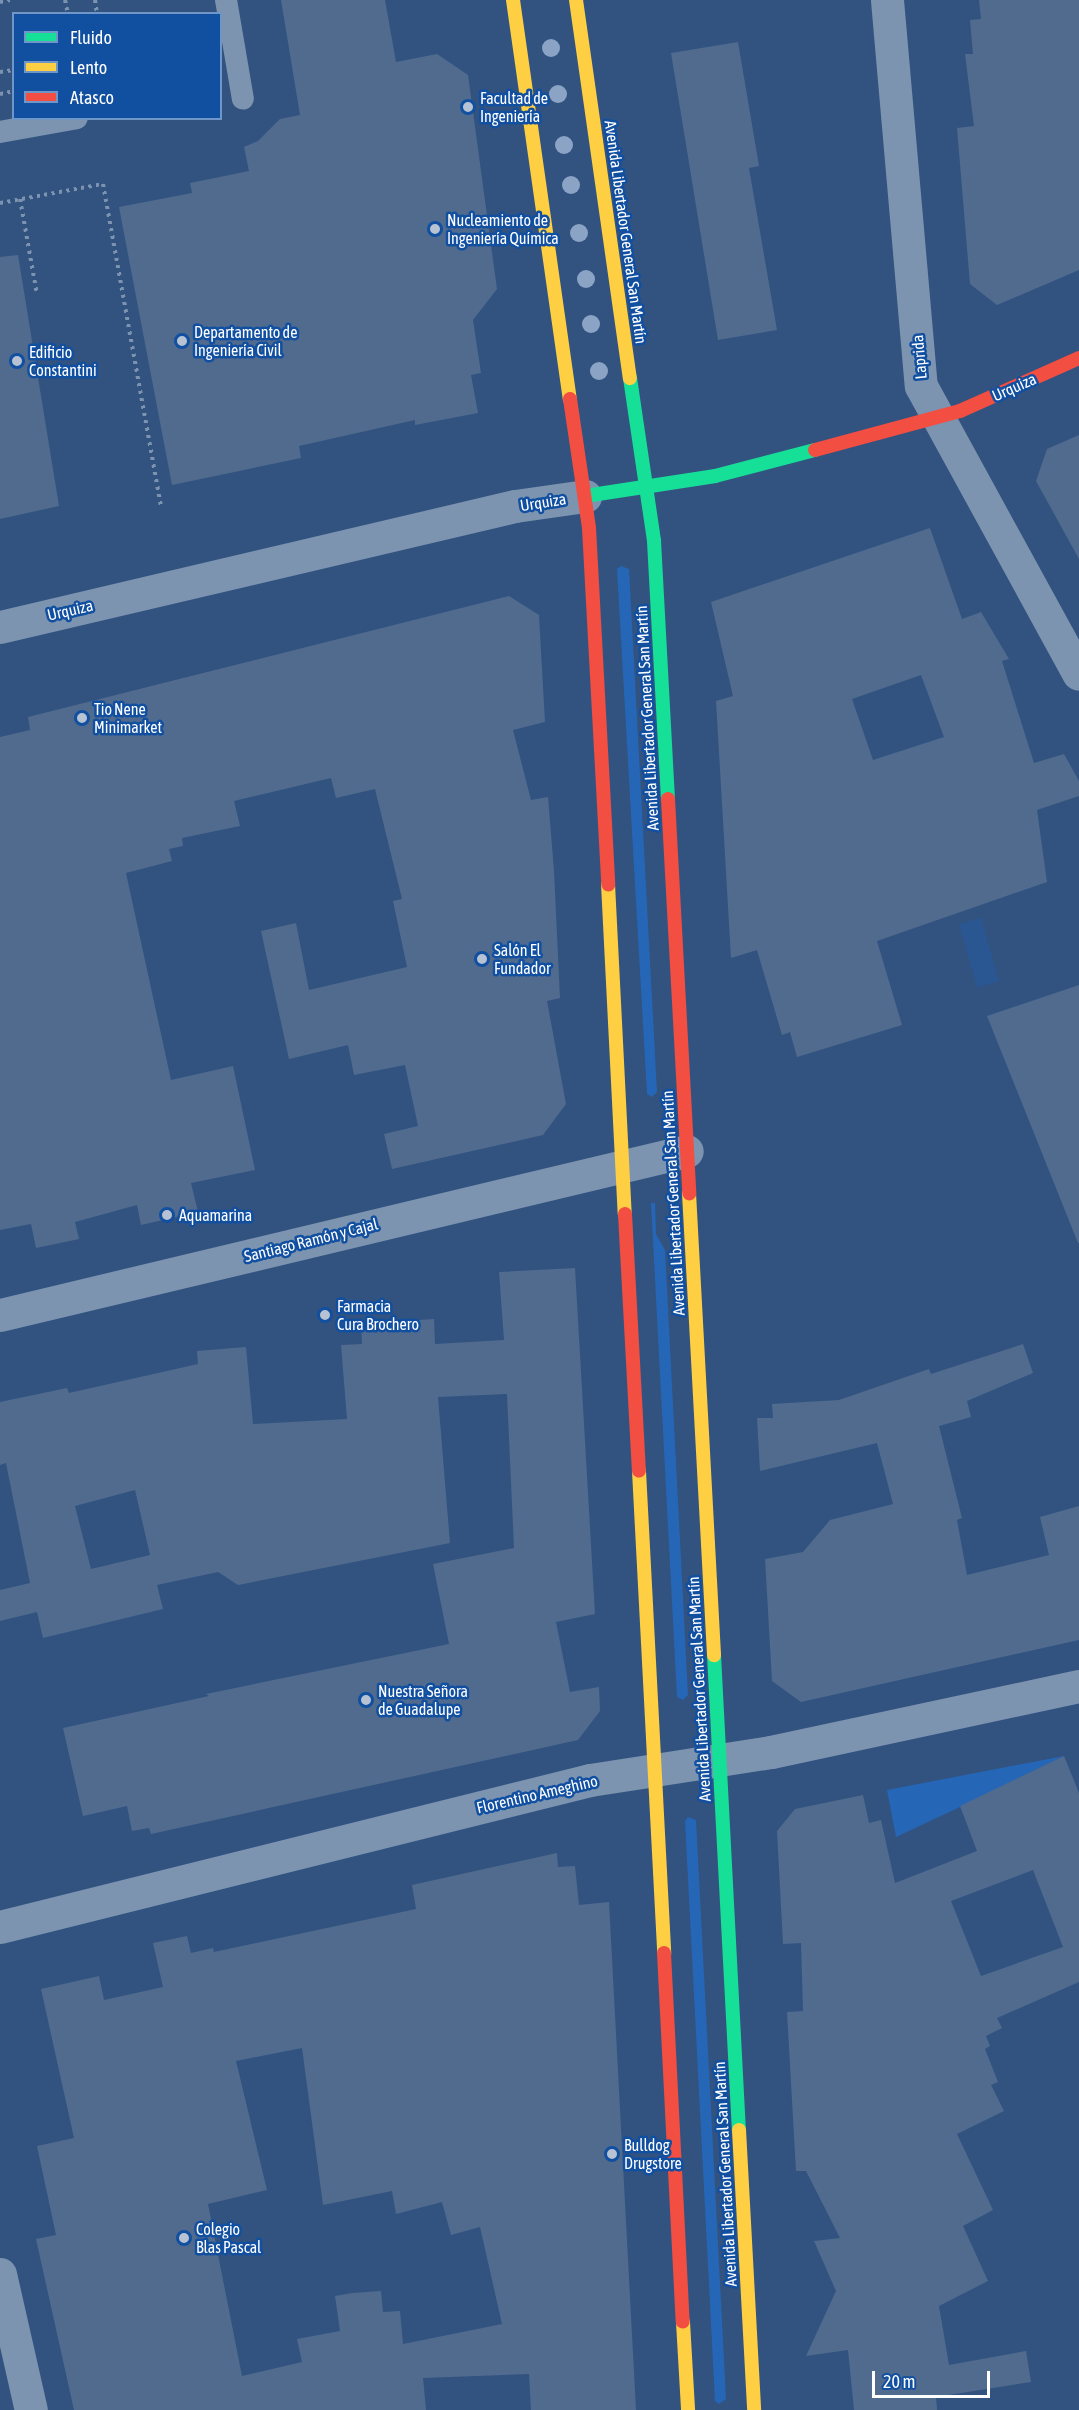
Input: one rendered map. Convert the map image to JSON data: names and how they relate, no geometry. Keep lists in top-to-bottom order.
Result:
{
  "streets": {
    "main road": ["Avenida Libertador General San Martín", "Urquiza"],
    "street": ["Laprida", "Santiago Ramón y Cajal", "Florentino Ameghino"]
  },
  "crossings": [
    ["Avenida Libertador General San Martín", "Urquiza"],
    ["Avenida Libertador General San Martín", "Santiago Ramón y Cajal"],
    ["Avenida Libertador General San Martín", "Florentino Ameghino"],
    ["Laprida", "Urquiza"]
  ],
  "places": [
    "Facultad de Ingeniería",
    "Nucleamiento de Ingeniería Química",
    "Departamento de Ingeniería Civil",
    "Edificio Constantini",
    "Tio Nene Minimarket",
    "Salón El Fundador",
    "Aquamarina",
    "Farmacia Cura Brochero",
    "Nuestra Señora de Guadalupe",
    "Bulldog Drugstore",
    "Colegio Blas Pascal"
  ],
  "legend": ["Fluido", "Lento", "Atasco"],
  "scale_bar": "20 m"
}
